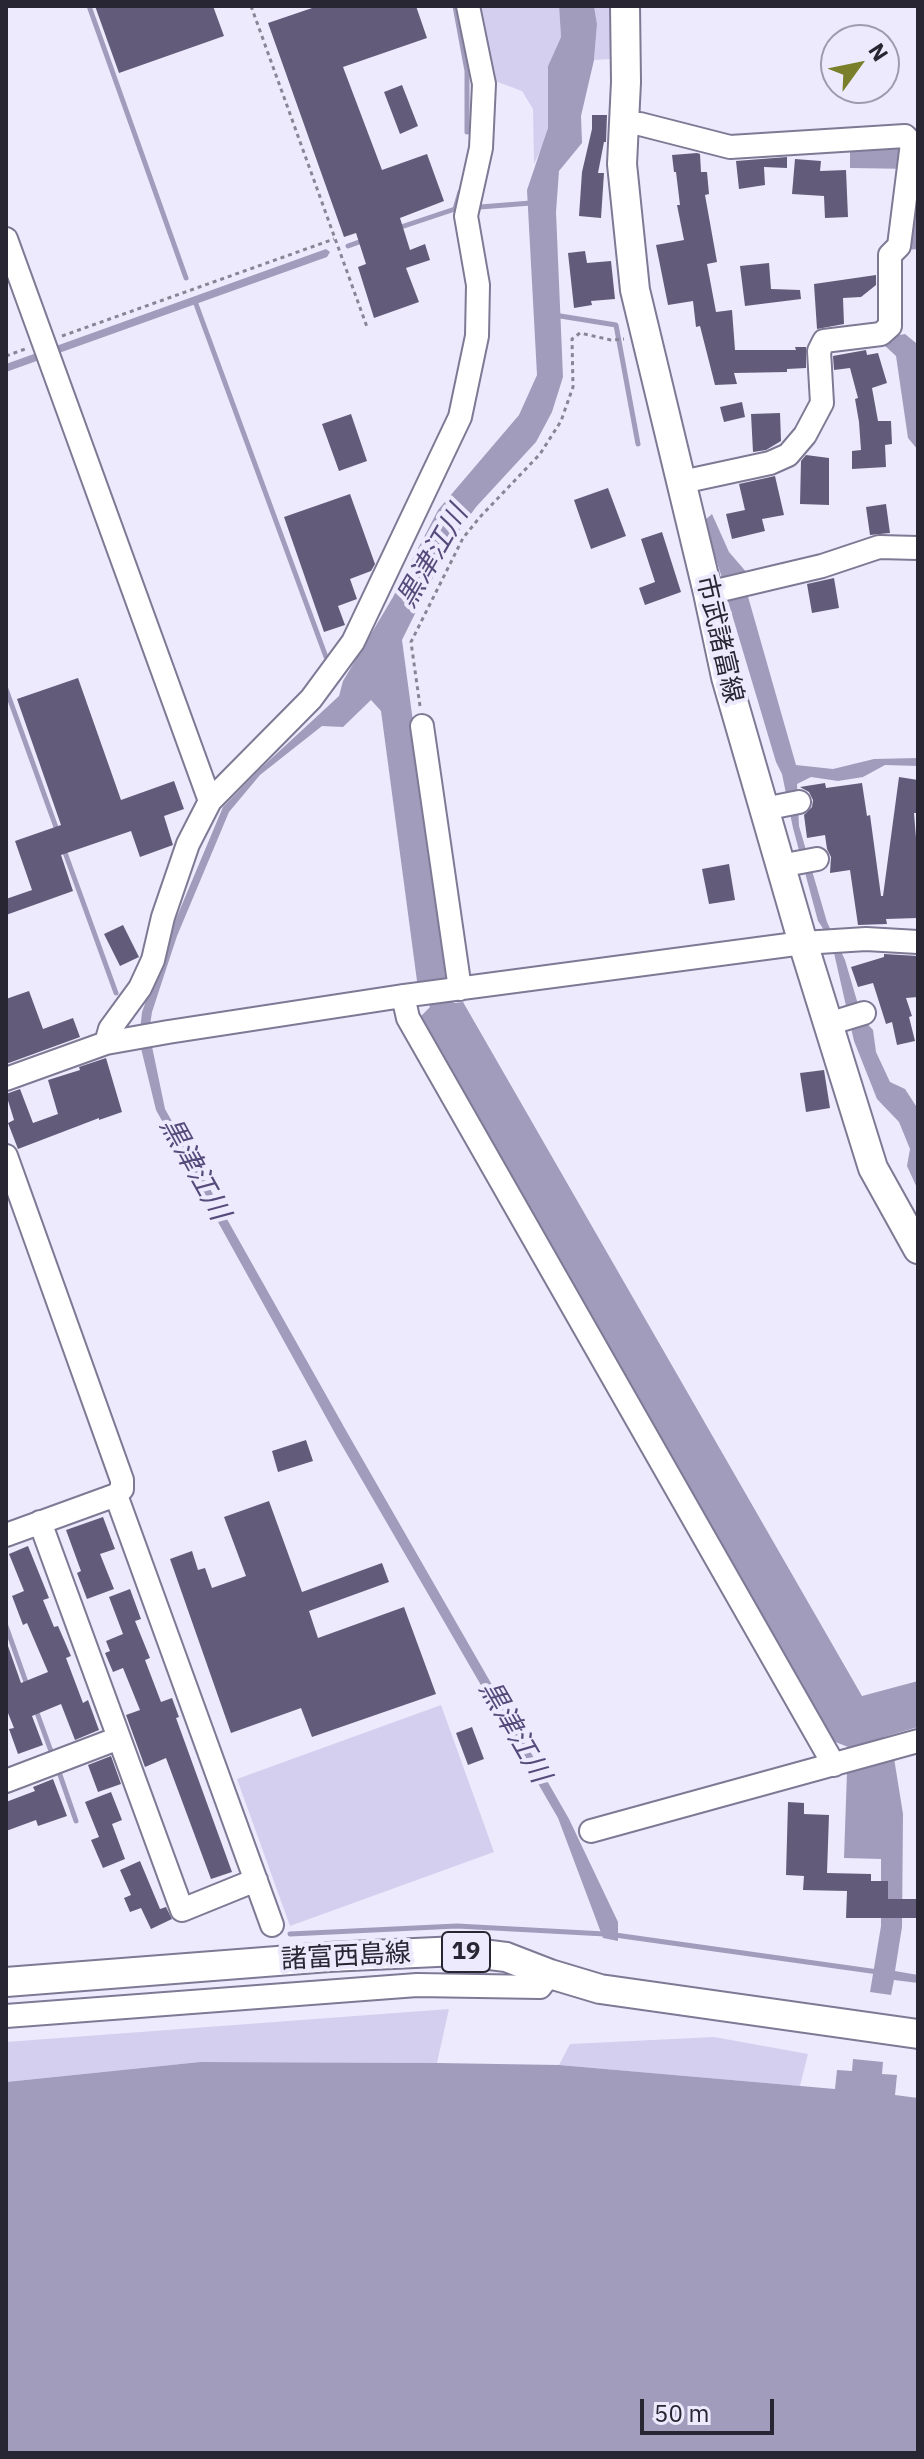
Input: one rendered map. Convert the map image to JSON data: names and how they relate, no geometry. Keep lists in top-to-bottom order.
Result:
{
  "streets": {
    "main road": ["市武諸富線", "19", "諸富西島線"]
  },
  "water": ["黒津江川"],
  "scale_bar": "50 m",
  "north": "top right"
}
